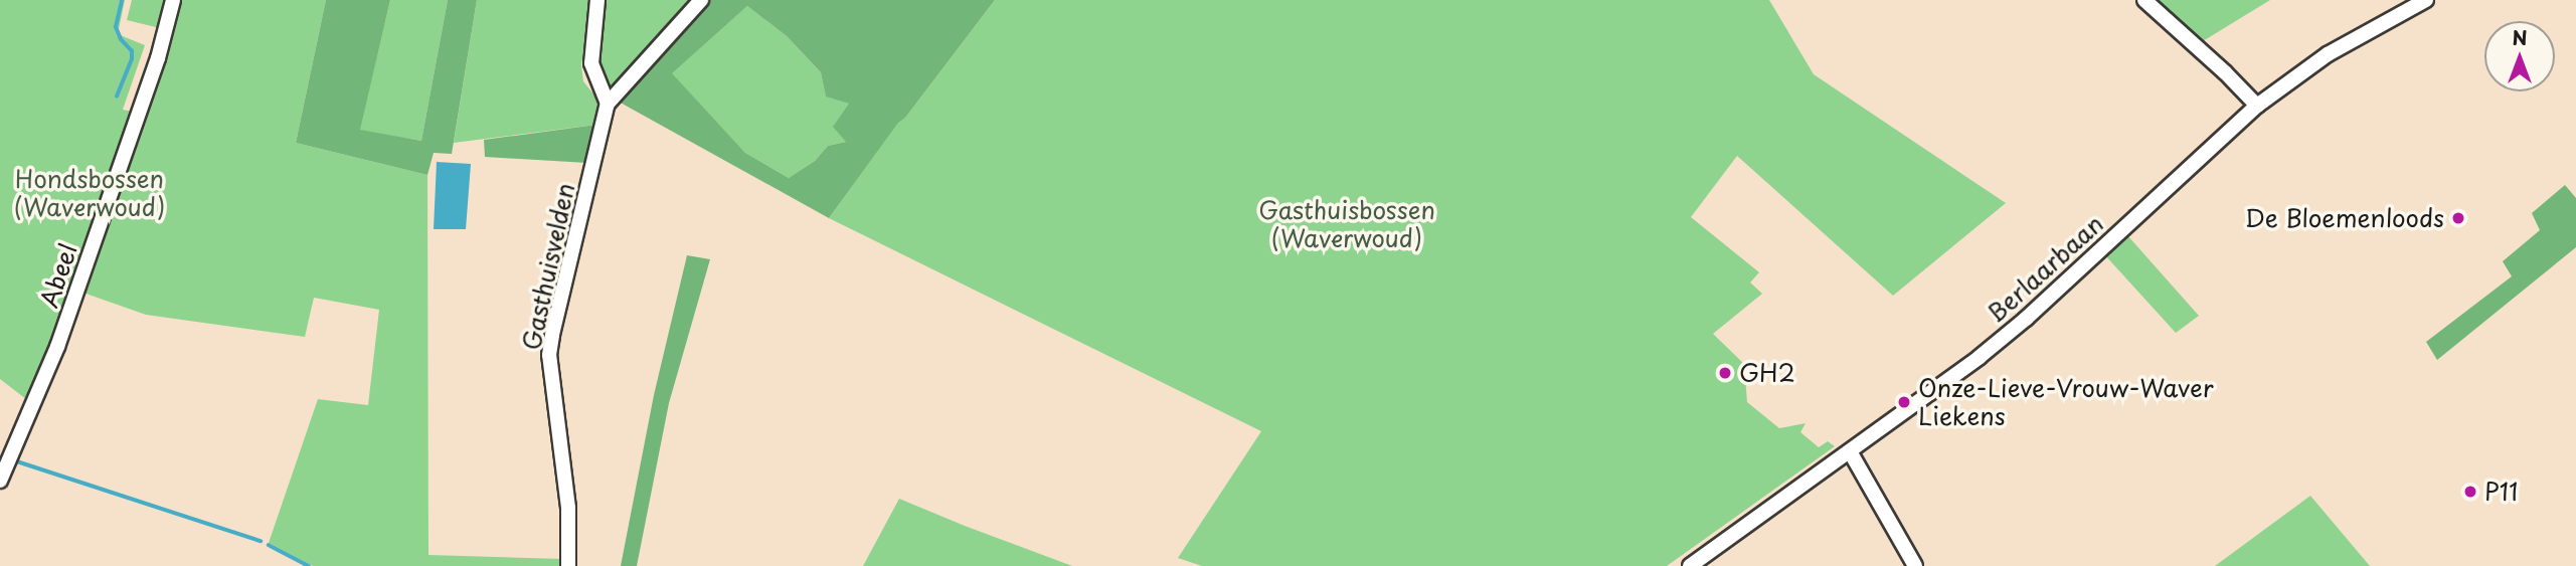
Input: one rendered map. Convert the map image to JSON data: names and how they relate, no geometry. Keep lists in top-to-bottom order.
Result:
{
  "streets": {
    "street": ["Gasthuisvelden", "Berlaarbaan", "Abeel"]
  },
  "parks": ["Hondsbossen (Waverwoud)", "Gasthuisbossen (Waverwoud)"],
  "places": [
    "De Bloemenloods",
    "GH2",
    "Onze-Lieve-Vrouw-Waver Liekens",
    "P11"
  ],
  "north": "top"
}
